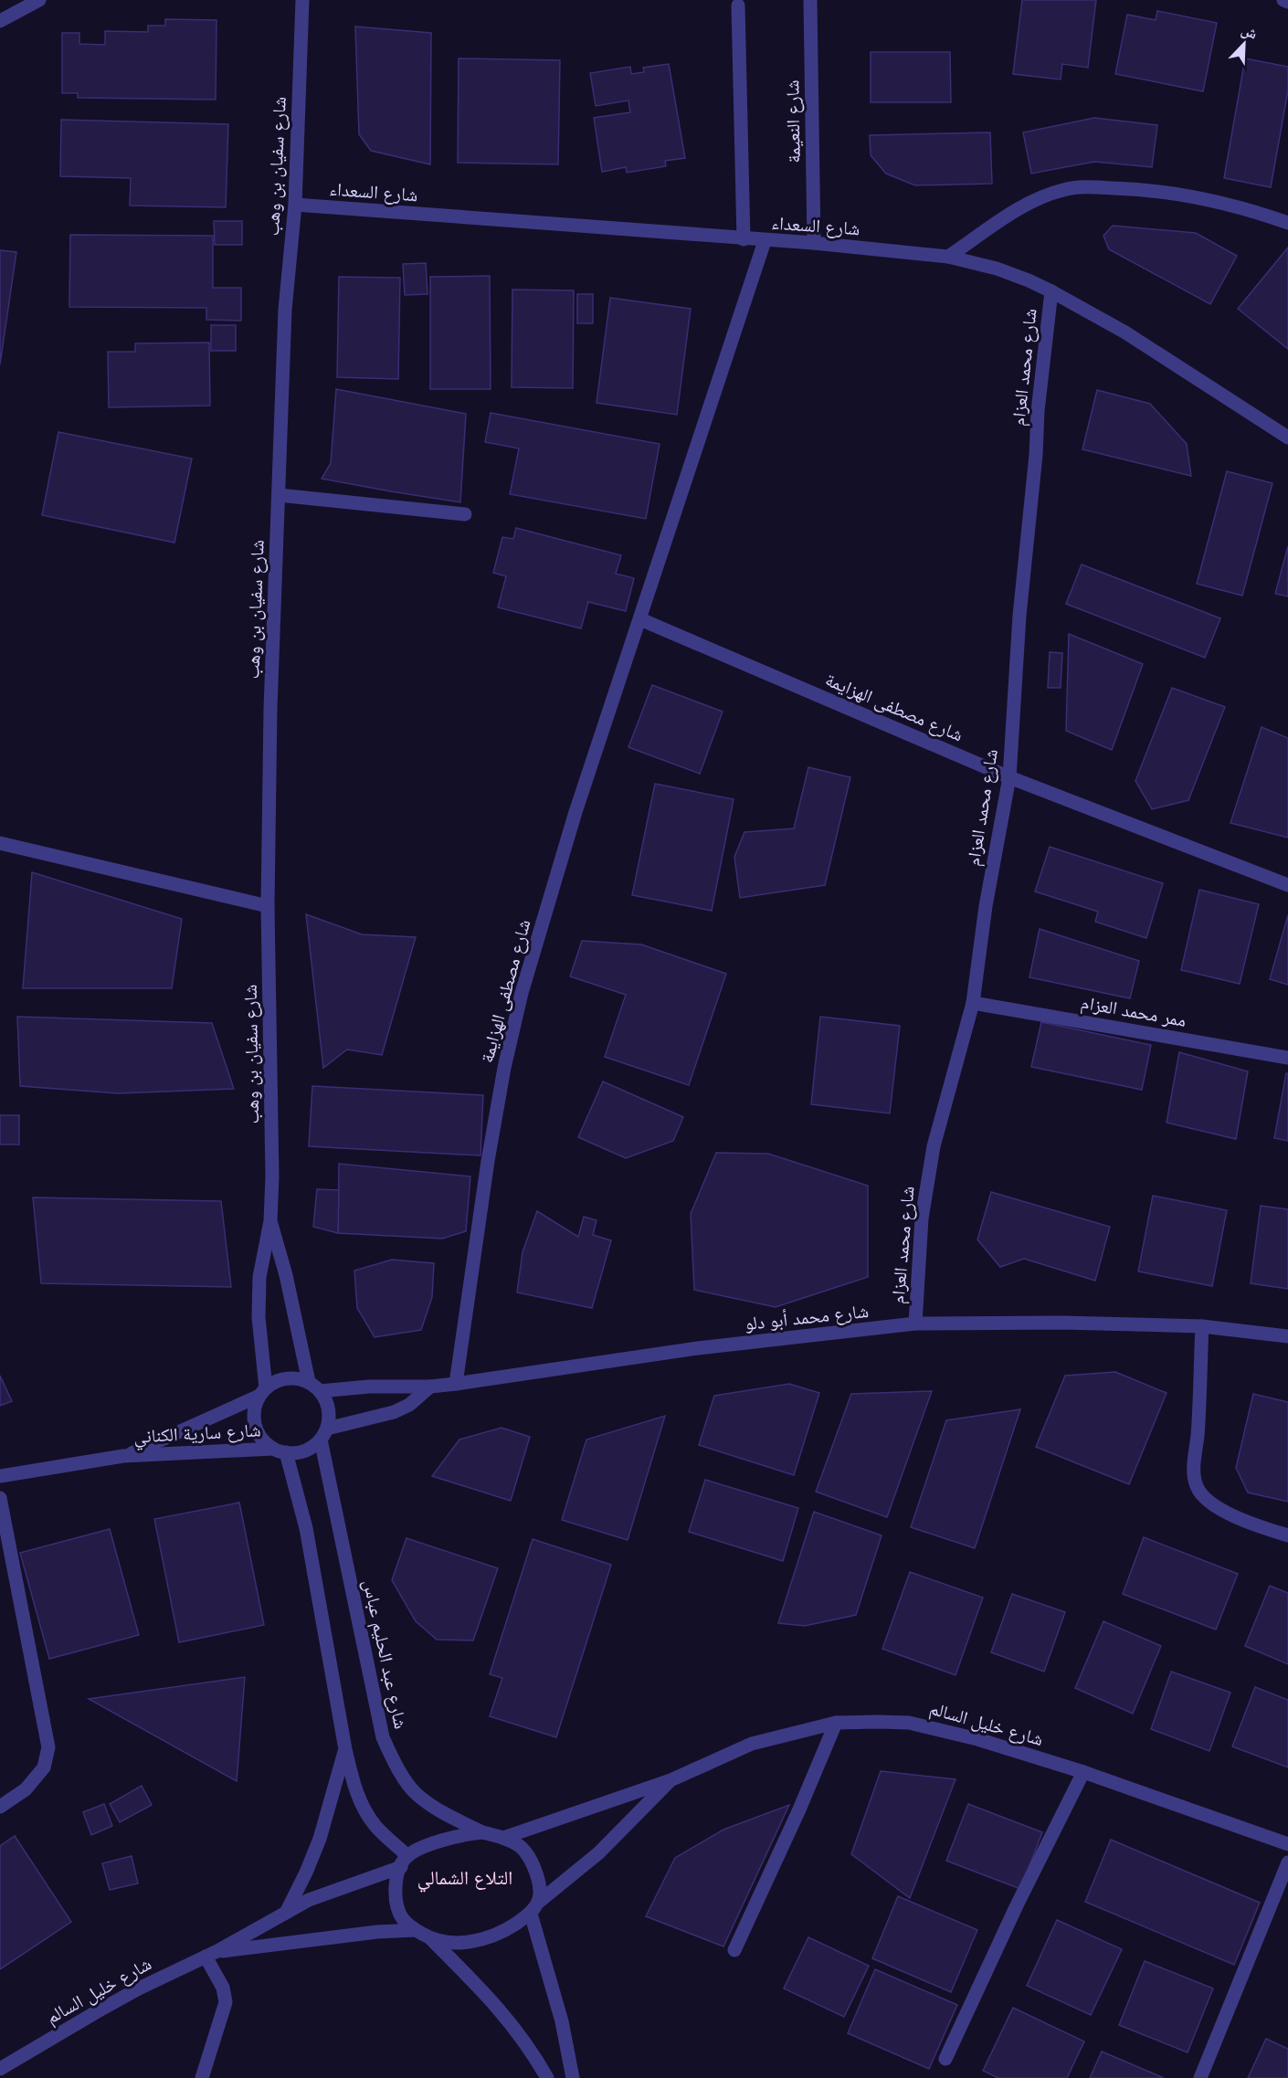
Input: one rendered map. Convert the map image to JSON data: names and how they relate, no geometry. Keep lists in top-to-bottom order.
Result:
{
  "streets": {
    "street": [
      "شارع النعيمة",
      "شارع سفيان بن وهب",
      "شارع السعداء",
      "شارع محمد العزام",
      "شارع مصطفى الهزايمة",
      "ممر محمد العزام",
      "شارع محمد أبو دلو",
      "شارع سارية الكناني",
      "شارع عبد الحليم عباس",
      "شارع خليل السالم"
    ]
  },
  "crossings": [
    ["شارع النعيمة", "شارع السعداء"],
    ["شارع سفيان بن وهب", "شارع السعداء"],
    ["شارع سفيان بن وهب", "شارع محمد أبو دلو"],
    ["شارع سفيان بن وهب", "شارع سارية الكناني"],
    ["شارع سفيان بن وهب", "شارع عبد الحليم عباس"],
    ["شارع السعداء", "شارع محمد العزام"],
    ["شارع السعداء", "شارع مصطفى الهزايمة"],
    ["شارع محمد العزام", "شارع مصطفى الهزايمة"],
    ["شارع محمد العزام", "ممر محمد العزام"],
    ["شارع محمد العزام", "شارع محمد أبو دلو"],
    ["شارع مصطفى الهزايمة", "شارع محمد أبو دلو"],
    ["شارع محمد أبو دلو", "شارع سارية الكناني"],
    ["شارع محمد أبو دلو", "شارع عبد الحليم عباس"],
    ["شارع سارية الكناني", "شارع عبد الحليم عباس"],
    ["شارع عبد الحليم عباس", "شارع خليل السالم"]
  ],
  "districts": ["التلاع الشمالي"],
  "north": "top right"
}
